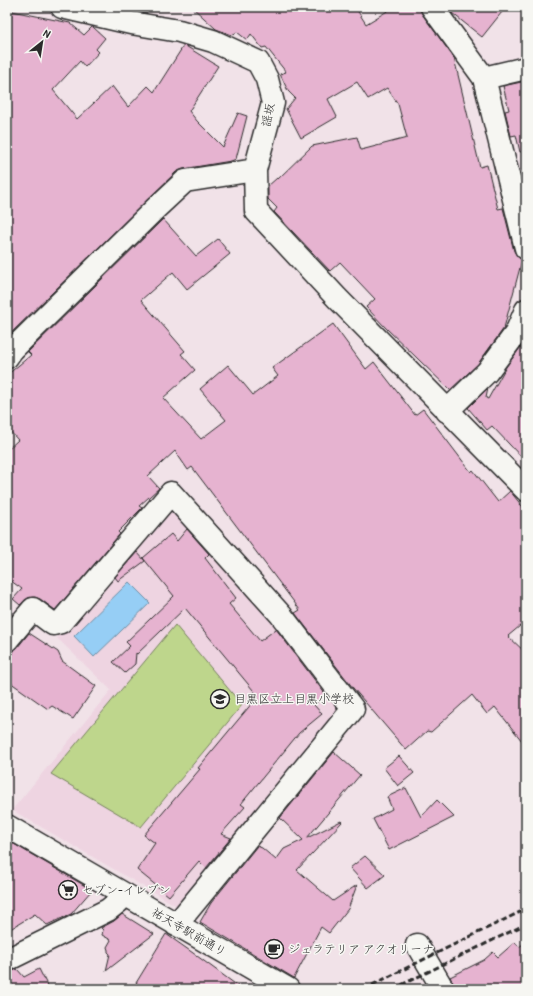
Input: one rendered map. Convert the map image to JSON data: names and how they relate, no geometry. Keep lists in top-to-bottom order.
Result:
{
  "streets": {
    "street": ["謡坂", "祐天寺駅前通り"]
  },
  "places": {
    "school or university": ["目黒区立上目黒小学校"],
    "supermarket": ["セブン-イレブン"],
    "cafe": ["ジェラテリア アクオリーナ"]
  },
  "north": "top right"
}
